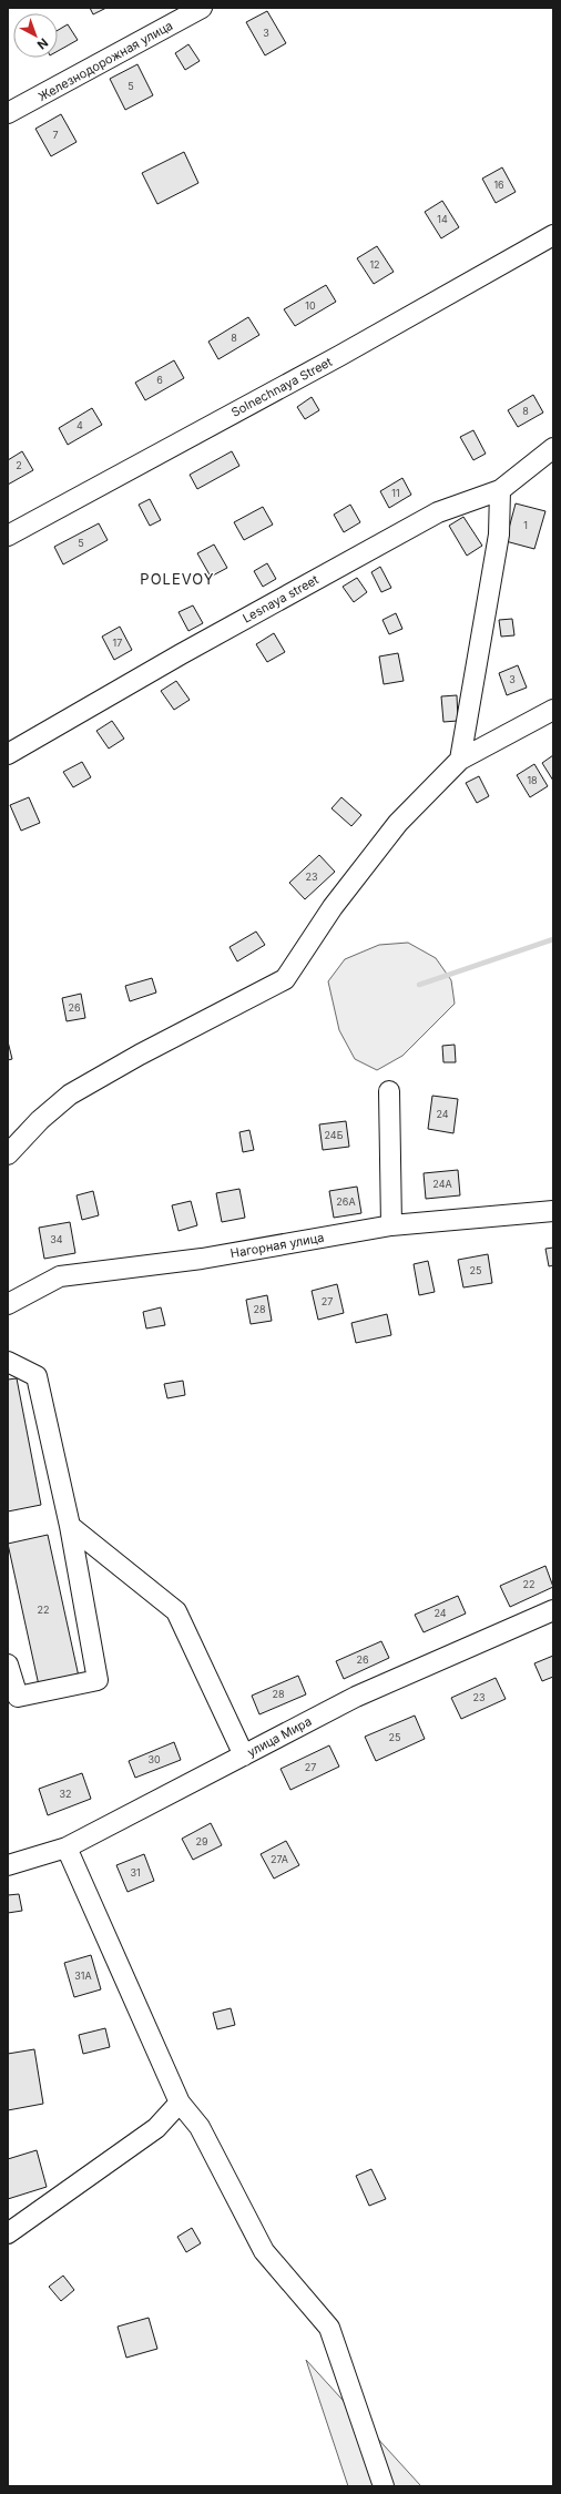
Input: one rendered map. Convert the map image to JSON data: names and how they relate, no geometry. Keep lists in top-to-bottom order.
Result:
{
  "streets": {
    "street": [
      "Железнодорожная улица",
      "Solnechnaya Street",
      "Lesnaya street",
      "Нагорная улица",
      "улица Мира"
    ]
  },
  "districts": ["POLEVOY"],
  "house_numbers": [
    "3",
    "5",
    "7",
    "16",
    "14",
    "12",
    "10",
    "8",
    "6",
    "8",
    "4",
    "2",
    "11",
    "1",
    "5",
    "17",
    "3",
    "18",
    "23",
    "26",
    "24",
    "24Б",
    "24А",
    "26А",
    "34",
    "25",
    "27",
    "28",
    "22",
    "22",
    "24",
    "26",
    "28",
    "23",
    "25",
    "30",
    "27",
    "32",
    "29",
    "27А",
    "31",
    "31А"
  ],
  "north": "bottom right"
}
